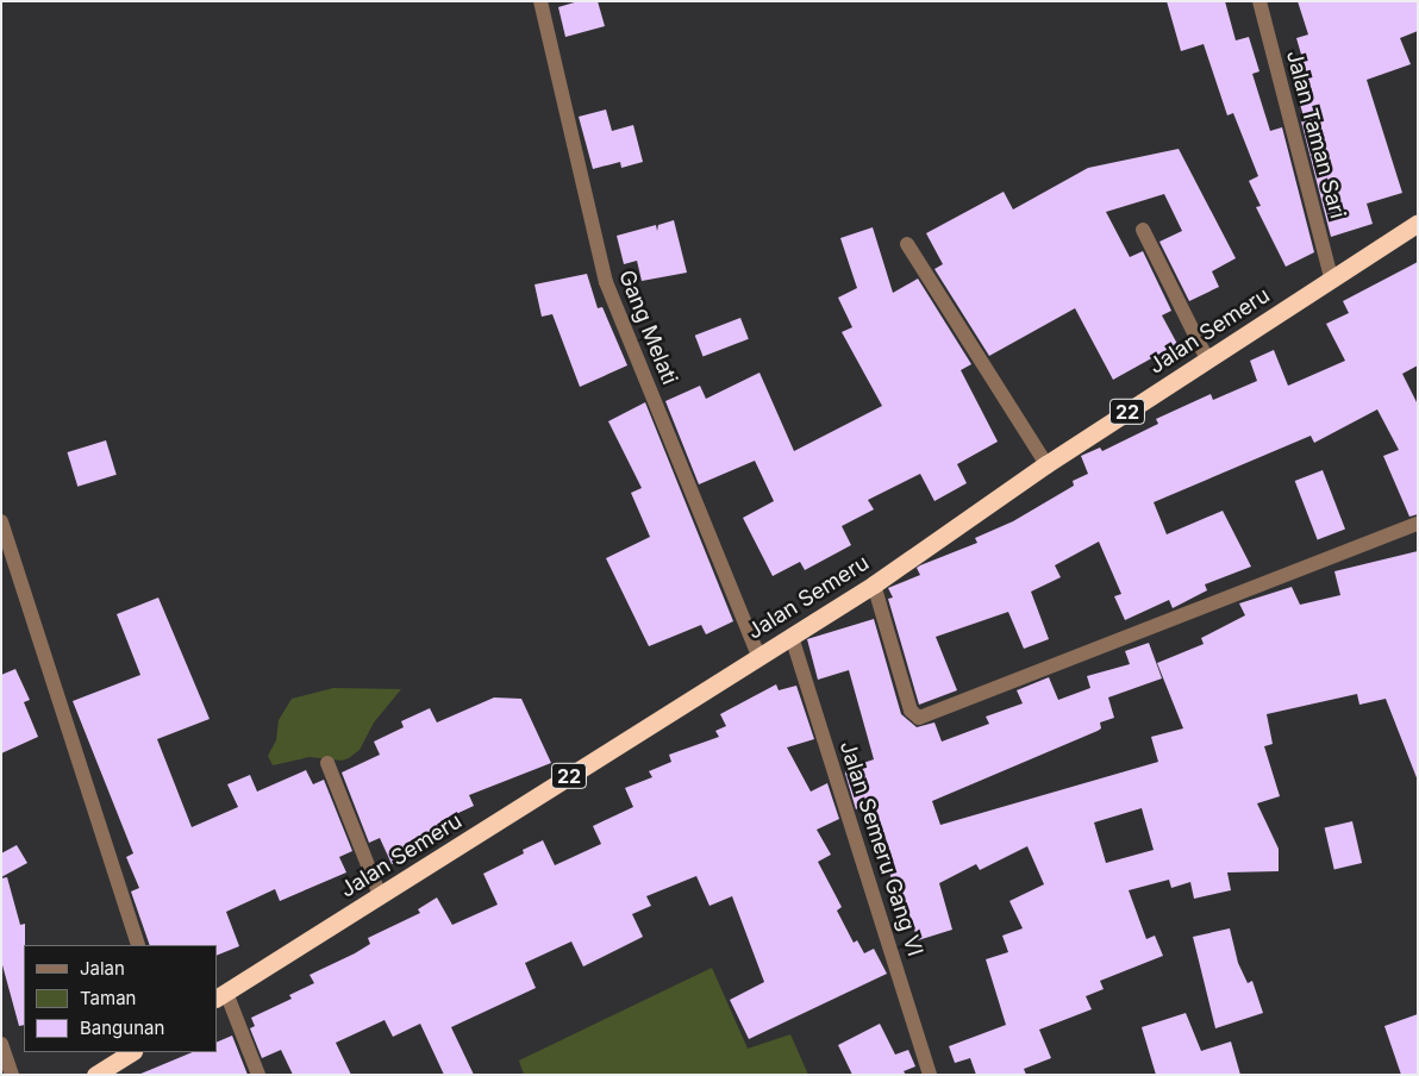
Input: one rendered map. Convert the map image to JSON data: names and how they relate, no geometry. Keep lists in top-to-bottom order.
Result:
{
  "streets": {
    "highway": ["Jalan Semeru", "22"],
    "street": ["Jalan Taman Sari", "Gang Melati", "Jalan Semeru Gang VI"]
  },
  "crossings": [
    ["Jalan Taman Sari", "Jalan Semeru"],
    ["Gang Melati", "Jalan Semeru"],
    ["Jalan Semeru", "Jalan Semeru Gang VI"]
  ],
  "legend": ["Jalan", "Taman", "Bangunan"]
}
